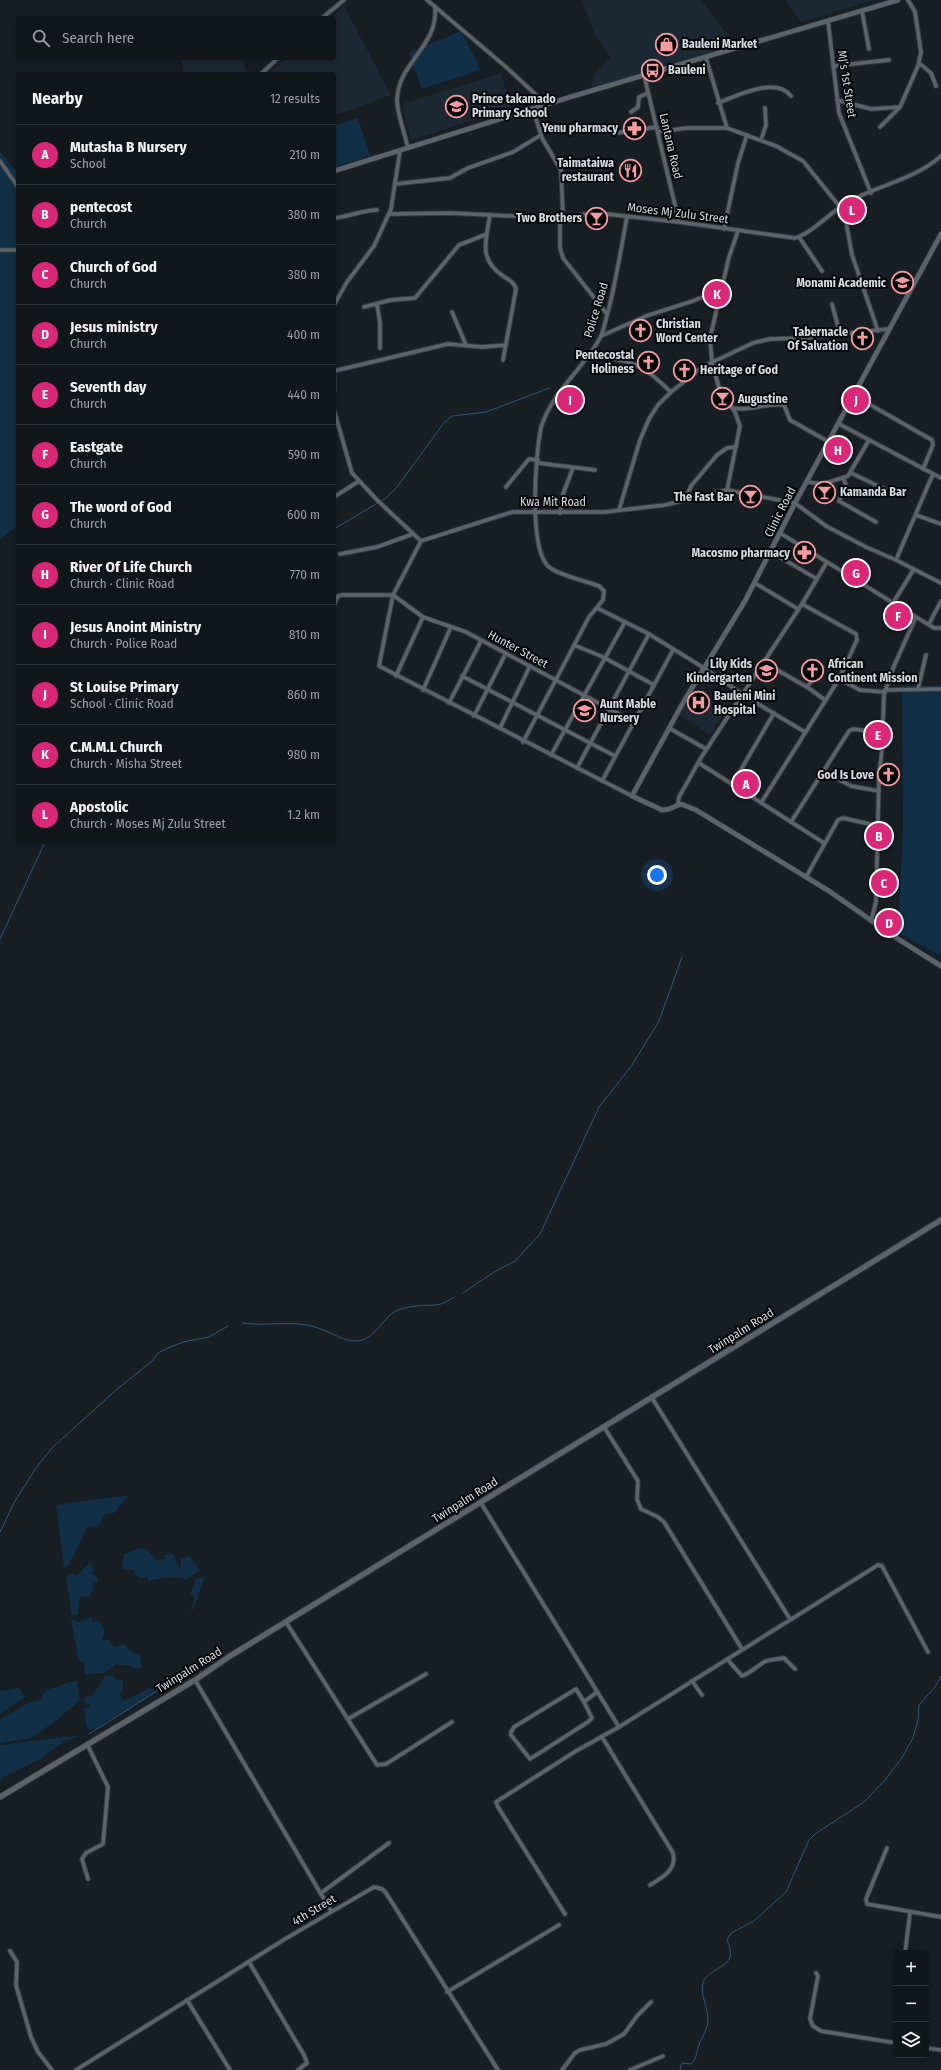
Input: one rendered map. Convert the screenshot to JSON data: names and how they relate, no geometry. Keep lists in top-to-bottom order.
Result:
{
  "streets": {
    "main road": ["Twinpalm Road"],
    "street": [
      "MJ’s 1st Street",
      "Lantana Road",
      "Moses Mj Zulu Street",
      "Police Road",
      "Kwa Mit Road",
      "Clinic Road",
      "Hunter Street",
      "4th Street"
    ]
  },
  "crossings": [
    ["Lantana Road", "Moses Mj Zulu Street"],
    ["Moses Mj Zulu Street", "Police Road"],
    ["Police Road", "Kwa Mit Road"],
    ["Kwa Mit Road", "Clinic Road"]
  ],
  "places": {
    "shop": ["Bauleni Market"],
    "bus stop": ["Bauleni"],
    "school or university": [
      "Prince takamado Primary School",
      "Monami Academic",
      "Lily Kids Kindergarten",
      "Aunt Mable Nursery"
    ],
    "pharmacy": ["Yenu pharmacy", "Macosmo pharmacy"],
    "restaurant": ["Taimataiwa restaurant"],
    "bar": [
      "Two Brothers",
      "Augustine",
      "Kamanda Bar",
      "The Fast Bar"
    ],
    "church": [
      "Christian Word Center",
      "Tabernacle Of Salvation",
      "Pentecostal Holiness",
      "Heritage of God",
      "African Continent Mission",
      "God Is Love"
    ],
    "hospital": ["Bauleni Mini Hospital"]
  },
  "page": {
    "search": "Search here",
    "heading": ["Nearby", "12 results"],
    "list": [
      {
        "mark": "A",
        "name": "Mutasha B Nursery",
        "note": "School",
        "value": "210 m"
      },
      {
        "mark": "B",
        "name": "pentecost",
        "note": "Church",
        "value": "380 m"
      },
      {
        "mark": "C",
        "name": "Church of God",
        "note": "Church",
        "value": "380 m"
      },
      {
        "mark": "D",
        "name": "Jesus ministry",
        "note": "Church",
        "value": "400 m"
      },
      {
        "mark": "E",
        "name": "Seventh day",
        "note": "Church",
        "value": "440 m"
      },
      {
        "mark": "F",
        "name": "Eastgate",
        "note": "Church",
        "value": "590 m"
      },
      {
        "mark": "G",
        "name": "The word of God",
        "note": "Church",
        "value": "600 m"
      },
      {
        "mark": "H",
        "name": "River Of Life Church",
        "note": "Church · Clinic Road",
        "value": "770 m"
      },
      {
        "mark": "I",
        "name": "Jesus Anoint Ministry",
        "note": "Church · Police Road",
        "value": "810 m"
      },
      {
        "mark": "J",
        "name": "St Louise Primary",
        "note": "School · Clinic Road",
        "value": "860 m"
      },
      {
        "mark": "K",
        "name": "C.M.M.L Church",
        "note": "Church · Misha Street",
        "value": "980 m"
      },
      {
        "mark": "L",
        "name": "Apostolic",
        "note": "Church · Moses Mj Zulu Street",
        "value": "1.2 km"
      }
    ],
    "pins": [
      "L",
      "K",
      "I",
      "J",
      "H",
      "G",
      "F",
      "E",
      "A",
      "B",
      "C",
      "D"
    ],
    "map_buttons": ["+", "−"]
  }
}
